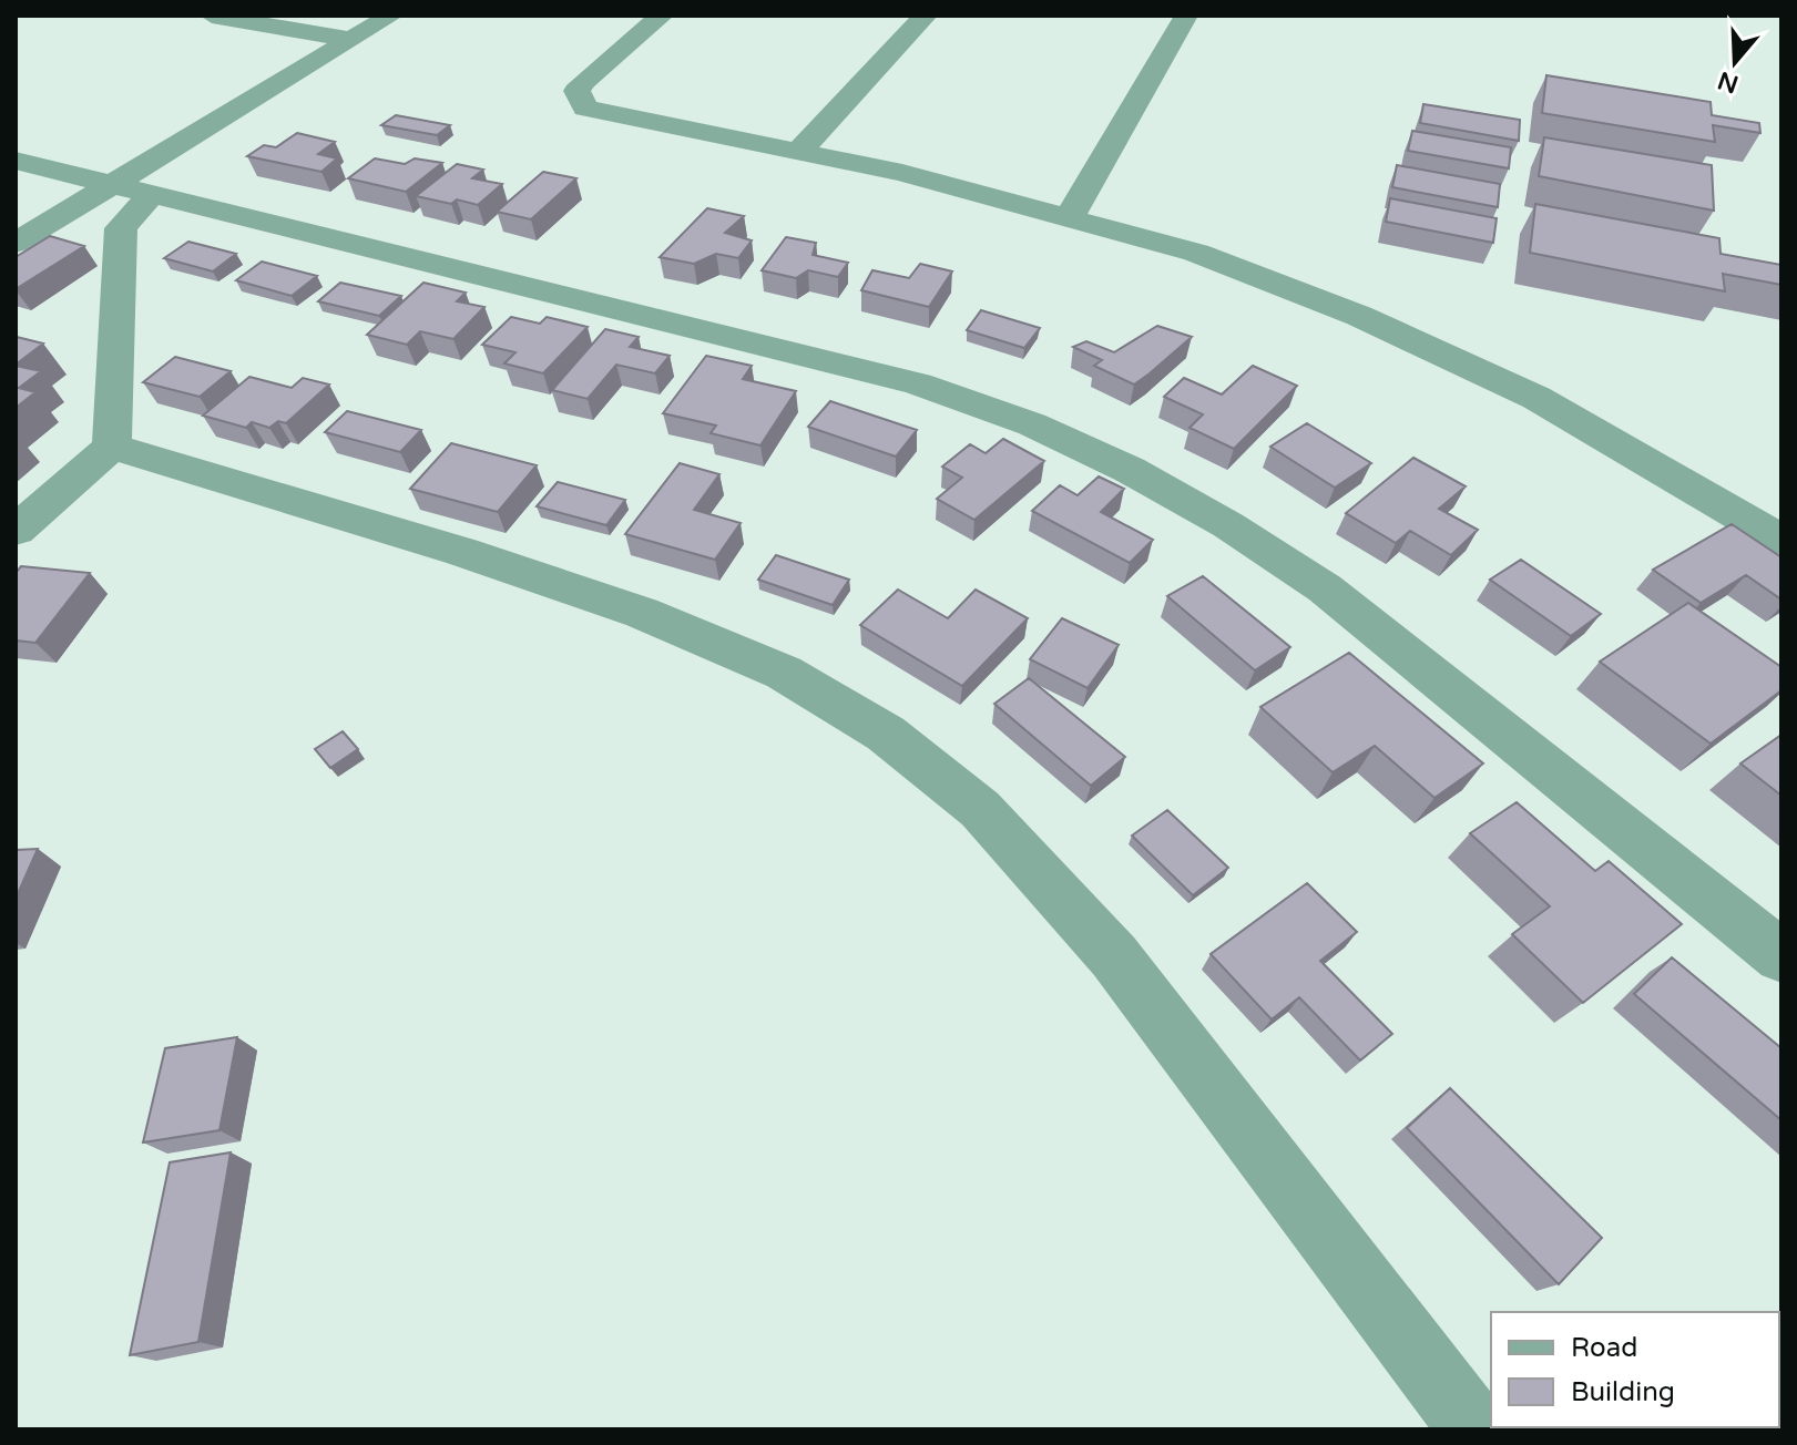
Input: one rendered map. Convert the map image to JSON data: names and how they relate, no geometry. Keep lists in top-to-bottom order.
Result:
{
  "legend": ["Road", "Building"],
  "north": "bottom"
}
